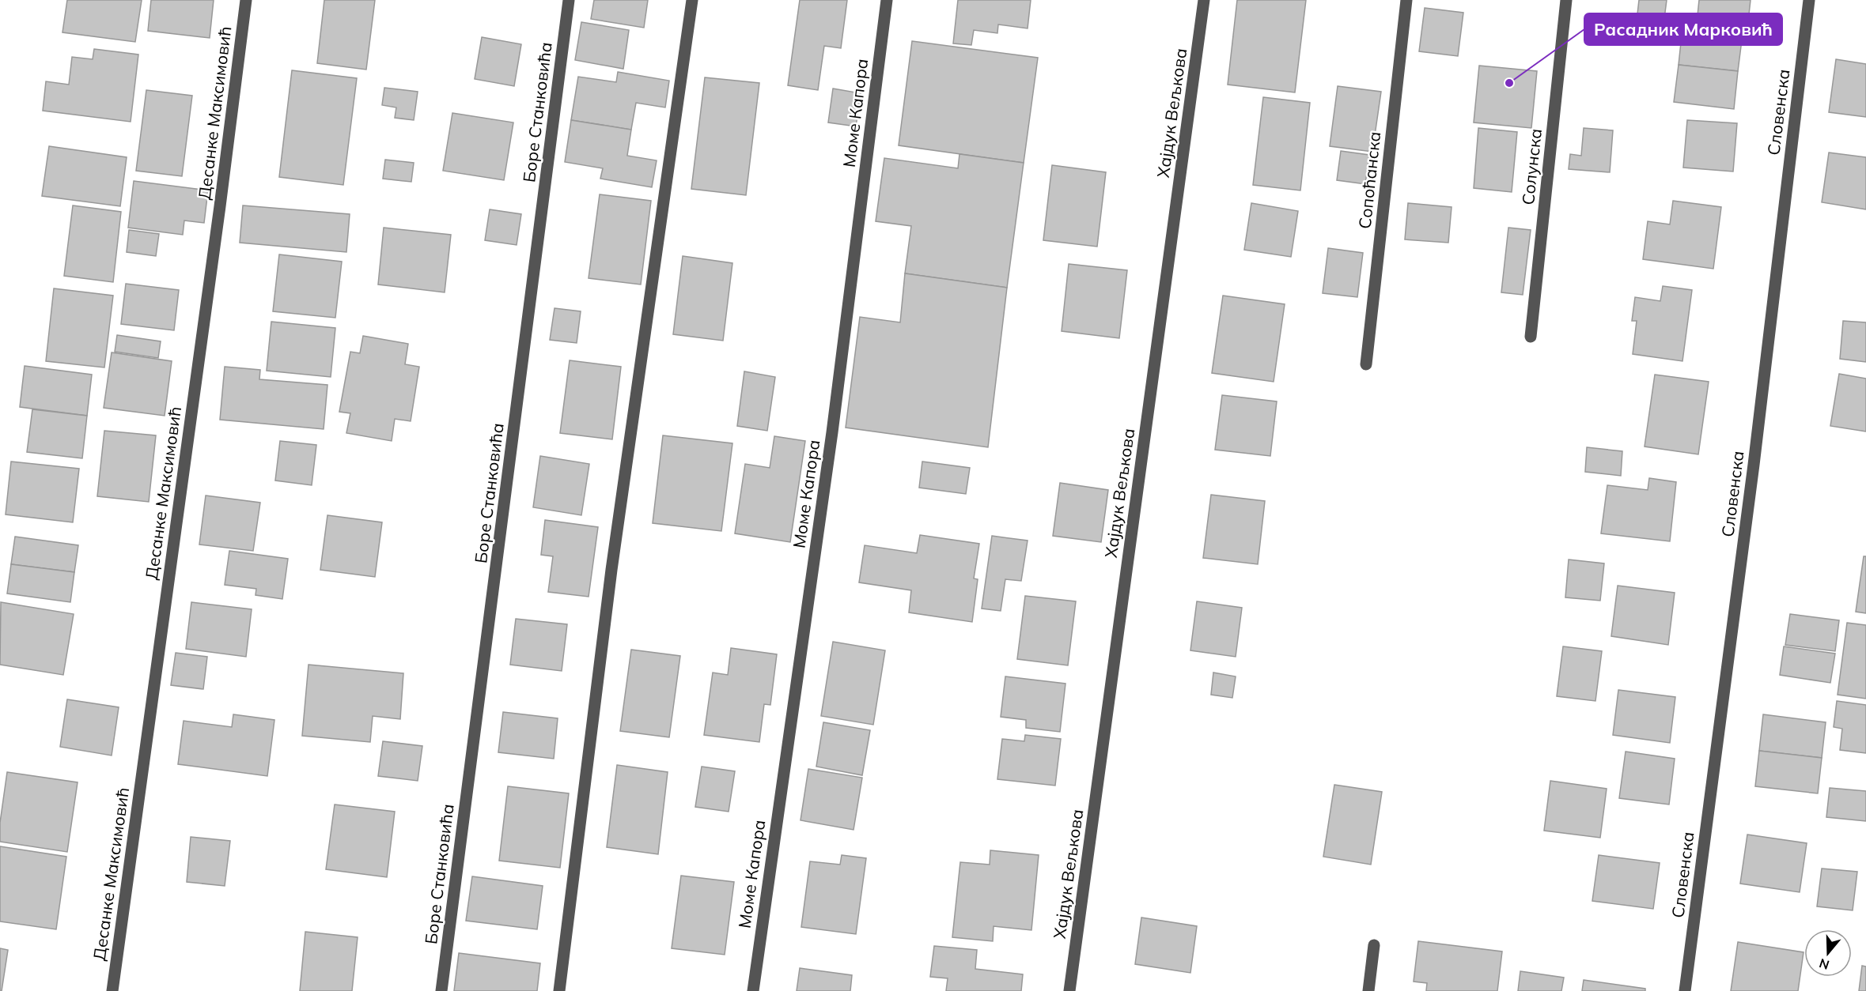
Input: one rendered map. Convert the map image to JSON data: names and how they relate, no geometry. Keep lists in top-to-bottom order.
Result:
{
  "streets": {
    "street": [
      "Боре Станковића",
      "Словенска",
      "Десанке Максимовић",
      "Моме Капора",
      "Хајдук Вељкова",
      "Солунска",
      "Сопоћанска"
    ]
  },
  "places": ["Расадник Марковић"],
  "north": "bottom"
}
